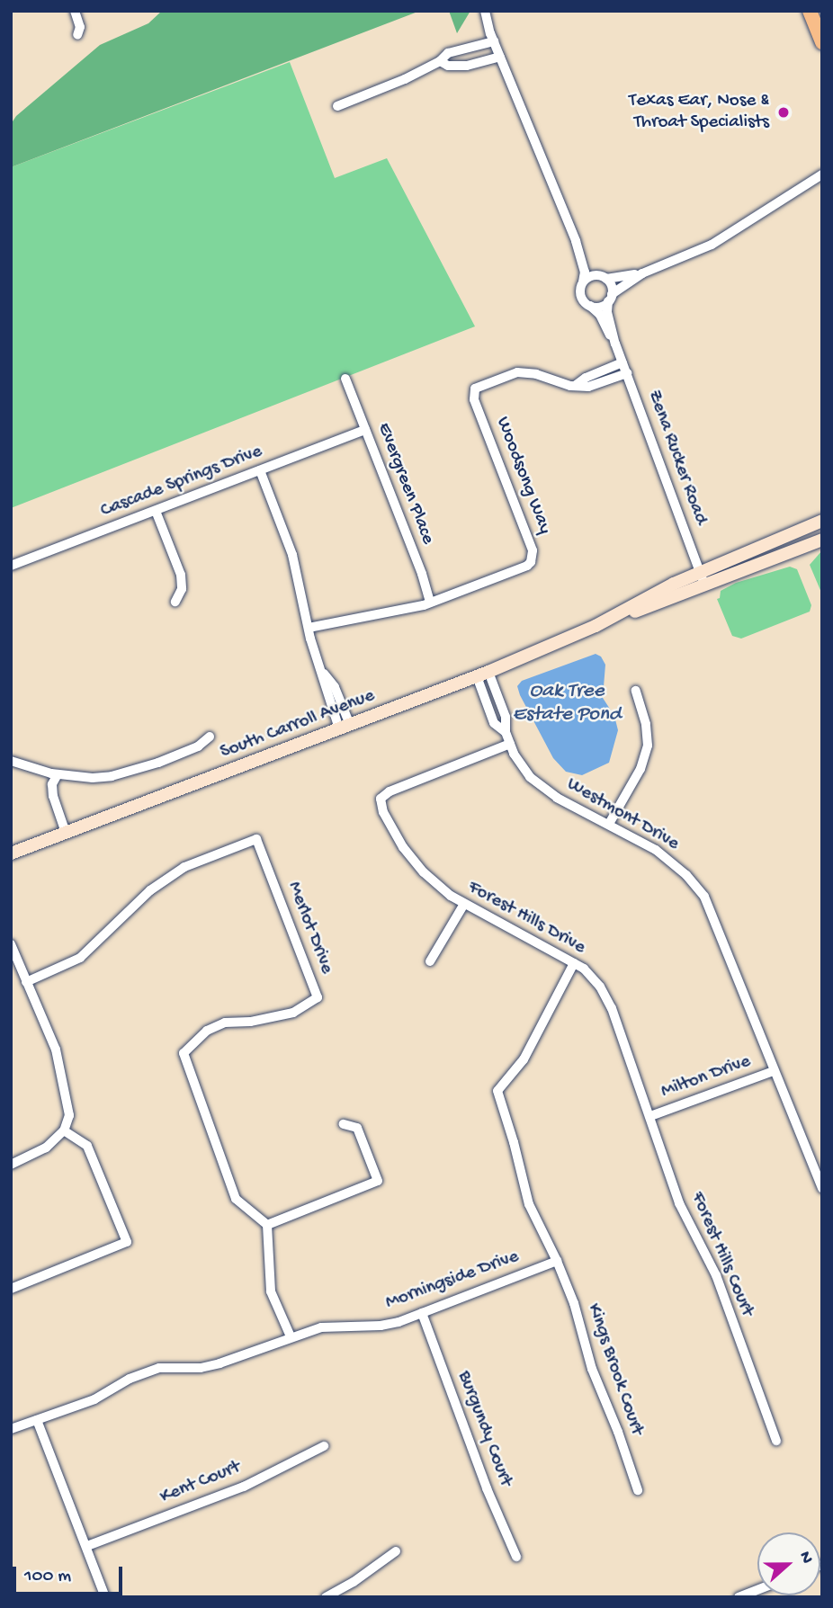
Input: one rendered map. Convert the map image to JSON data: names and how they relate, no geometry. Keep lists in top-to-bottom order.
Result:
{
  "streets": {
    "main road": ["South Carroll Avenue"],
    "street": [
      "Zena Rucker Road",
      "Woodsong Way",
      "Cascade Springs Drive",
      "Evergreen Place",
      "Westmont Drive",
      "Forest Hills Drive",
      "Merlot Drive",
      "Milton Drive",
      "Forest Hills Court",
      "Morningside Drive",
      "Kings Brook Court",
      "Burgundy Court",
      "Kent Court"
    ]
  },
  "crossings": [
    ["Zena Rucker Road", "Woodsong Way"],
    ["Zena Rucker Road", "South Carroll Avenue"],
    ["Woodsong Way", "Evergreen Place"],
    ["Cascade Springs Drive", "Evergreen Place"],
    ["South Carroll Avenue", "Westmont Drive"],
    ["Westmont Drive", "Forest Hills Drive"],
    ["Westmont Drive", "Milton Drive"],
    ["Forest Hills Drive", "Milton Drive"],
    ["Forest Hills Drive", "Forest Hills Court"],
    ["Forest Hills Drive", "Kings Brook Court"],
    ["Milton Drive", "Forest Hills Court"],
    ["Morningside Drive", "Kings Brook Court"],
    ["Morningside Drive", "Burgundy Court"]
  ],
  "water": ["Oak Tree Estate Pond"],
  "places": ["Texas Ear, Nose & Throat Specialists"],
  "scale_bar": "100 m",
  "north": "right"
}
